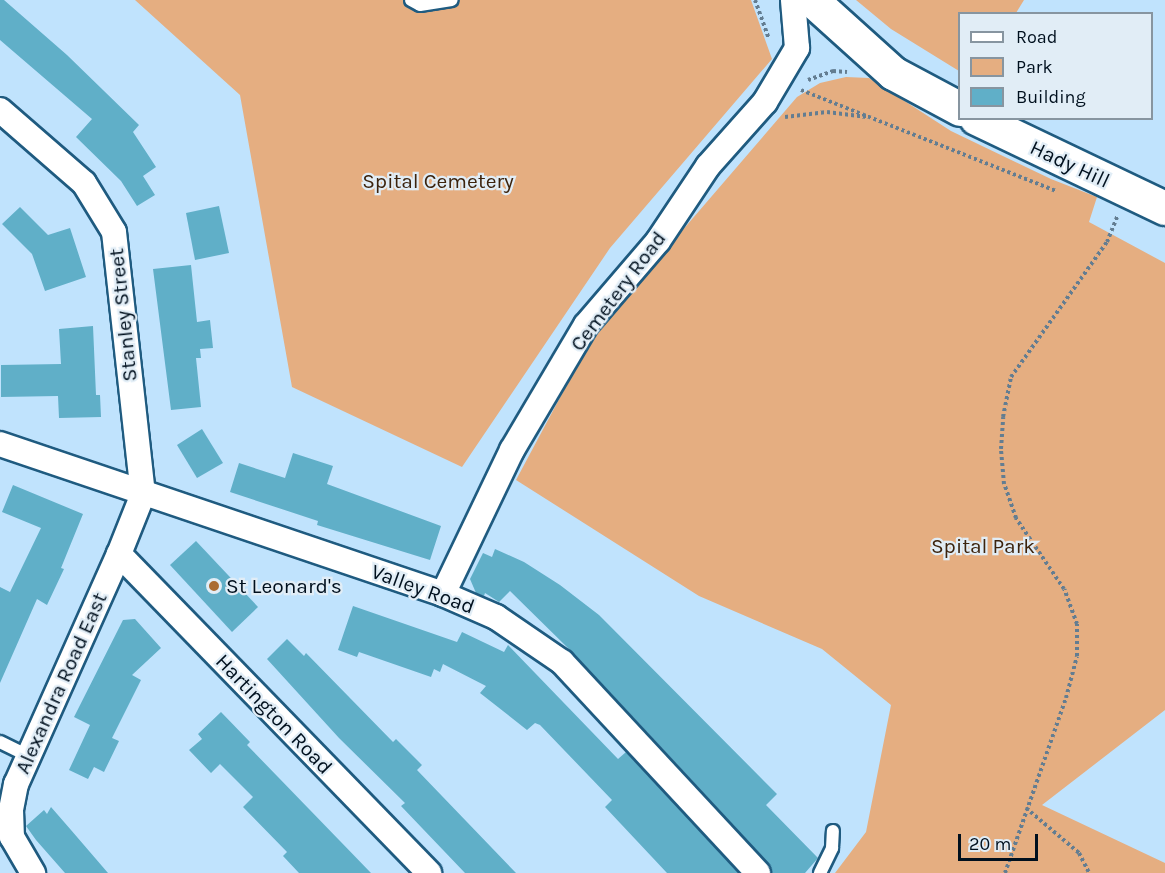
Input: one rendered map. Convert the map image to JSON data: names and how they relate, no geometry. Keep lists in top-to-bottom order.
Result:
{
  "streets": {
    "main road": ["Hady Hill"],
    "street": [
      "Cemetery Road",
      "Stanley Street",
      "Valley Road",
      "Alexandra Road East",
      "Hartington Road"
    ]
  },
  "crossings": [
    ["Cemetery Road", "Valley Road"],
    ["Stanley Street", "Valley Road"],
    ["Stanley Street", "Alexandra Road East"],
    ["Valley Road", "Alexandra Road East"],
    ["Alexandra Road East", "Hartington Road"]
  ],
  "parks": ["Spital Cemetery", "Spital Park"],
  "places": ["St Leonard's"],
  "legend": ["Road", "Park", "Building"],
  "scale_bar": "20 m"
}
